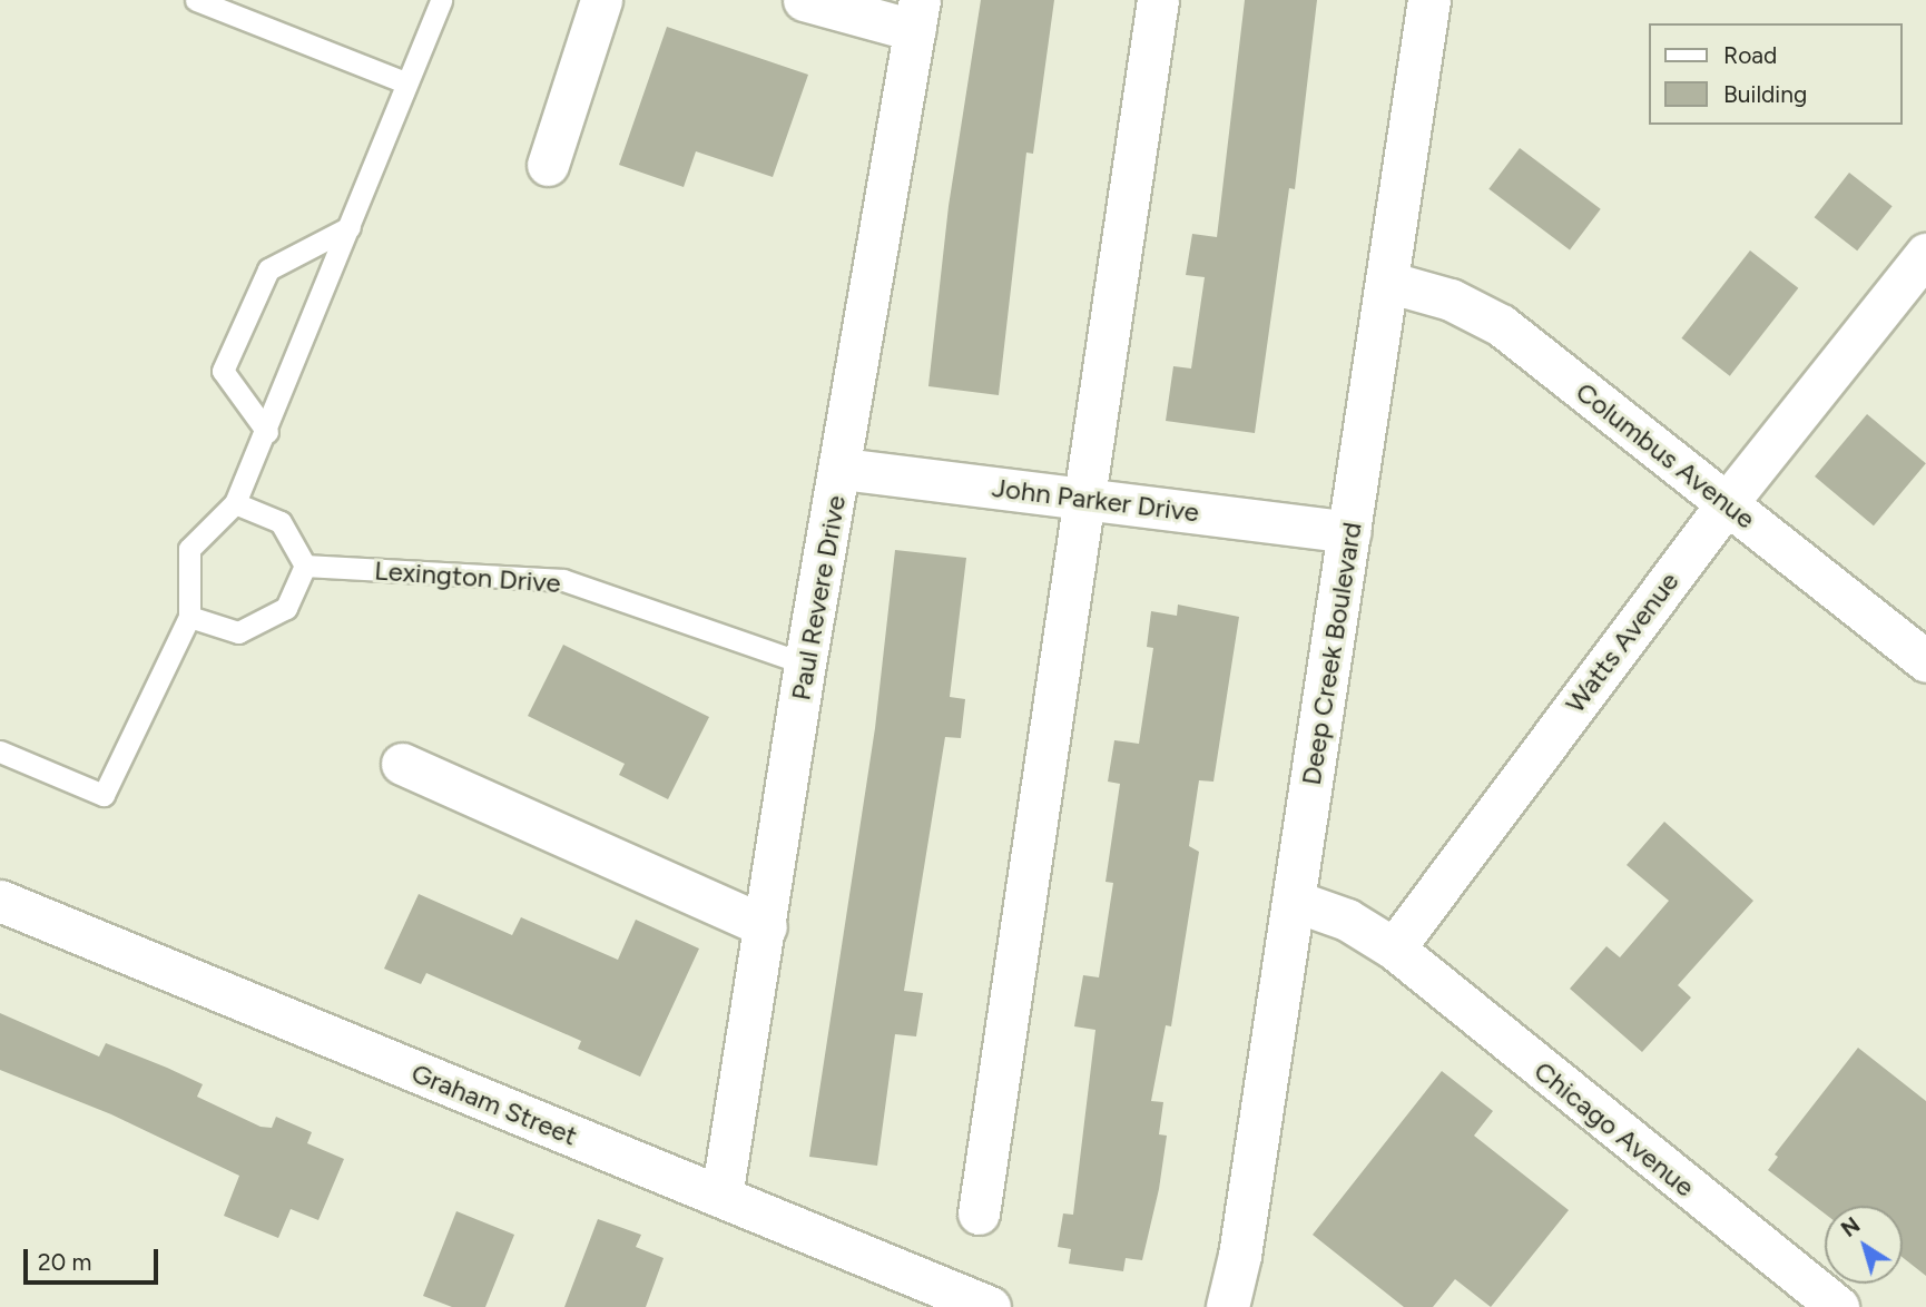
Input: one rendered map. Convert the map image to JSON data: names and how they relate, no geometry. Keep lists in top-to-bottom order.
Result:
{
  "streets": {
    "street": [
      "Columbus Avenue",
      "John Parker Drive",
      "Paul Revere Drive",
      "Watts Avenue",
      "Deep Creek Boulevard",
      "Graham Street",
      "Chicago Avenue"
    ],
    "lane": ["Lexington Drive"]
  },
  "crossings": [
    ["Columbus Avenue", "Watts Avenue"],
    ["Columbus Avenue", "Deep Creek Boulevard"],
    ["John Parker Drive", "Paul Revere Drive"],
    ["John Parker Drive", "Deep Creek Boulevard"],
    ["Lexington Drive", "Paul Revere Drive"],
    ["Paul Revere Drive", "Graham Street"],
    ["Watts Avenue", "Chicago Avenue"]
  ],
  "legend": ["Road", "Building"],
  "scale_bar": "20 m",
  "north": "top left"
}
